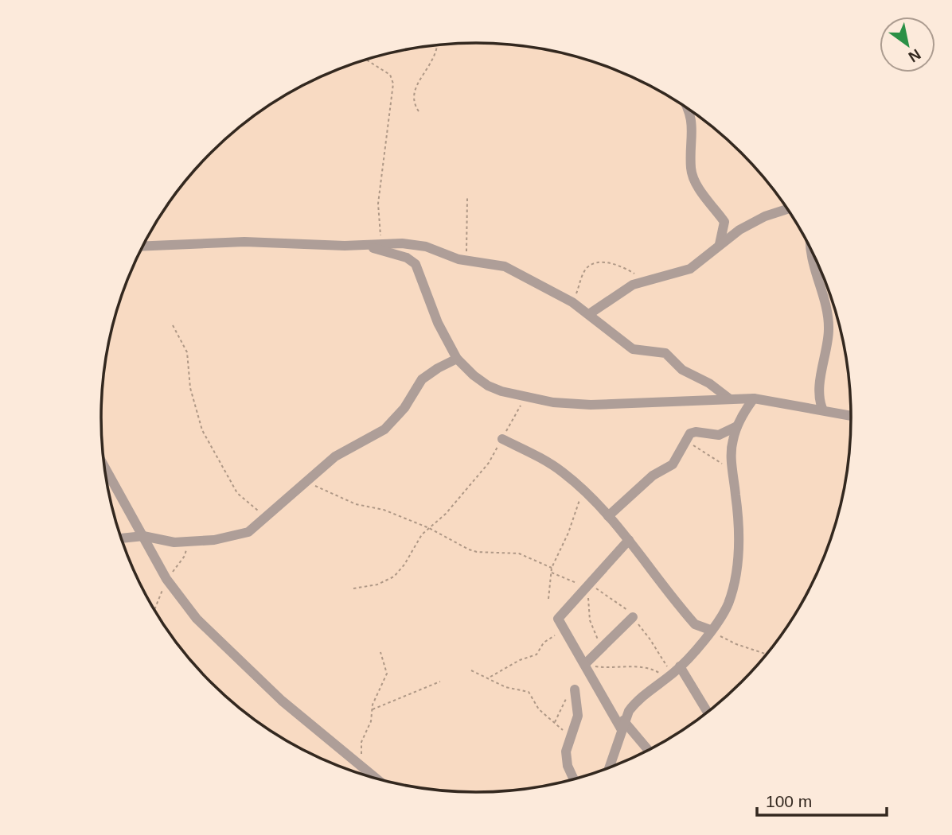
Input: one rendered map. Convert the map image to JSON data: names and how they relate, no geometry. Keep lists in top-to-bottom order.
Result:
{
  "scale_bar": "100 m",
  "north": "bottom right"
}
